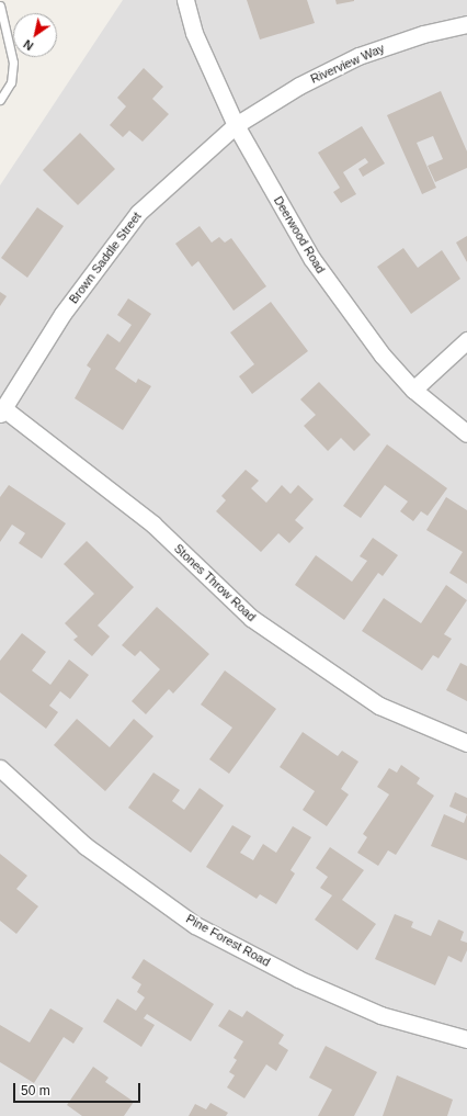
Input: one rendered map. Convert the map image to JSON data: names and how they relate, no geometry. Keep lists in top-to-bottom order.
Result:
{
  "streets": {
    "street": [
      "Riverview Way",
      "Deerwood Road",
      "Brown Saddle Street",
      "Stones Throw Road",
      "Pine Forest Road"
    ]
  },
  "crossings": [
    ["Riverview Way", "Deerwood Road"],
    ["Riverview Way", "Brown Saddle Street"],
    ["Deerwood Road", "Brown Saddle Street"],
    ["Brown Saddle Street", "Stones Throw Road"]
  ],
  "scale_bar": "50 m",
  "north": "bottom left"
}
